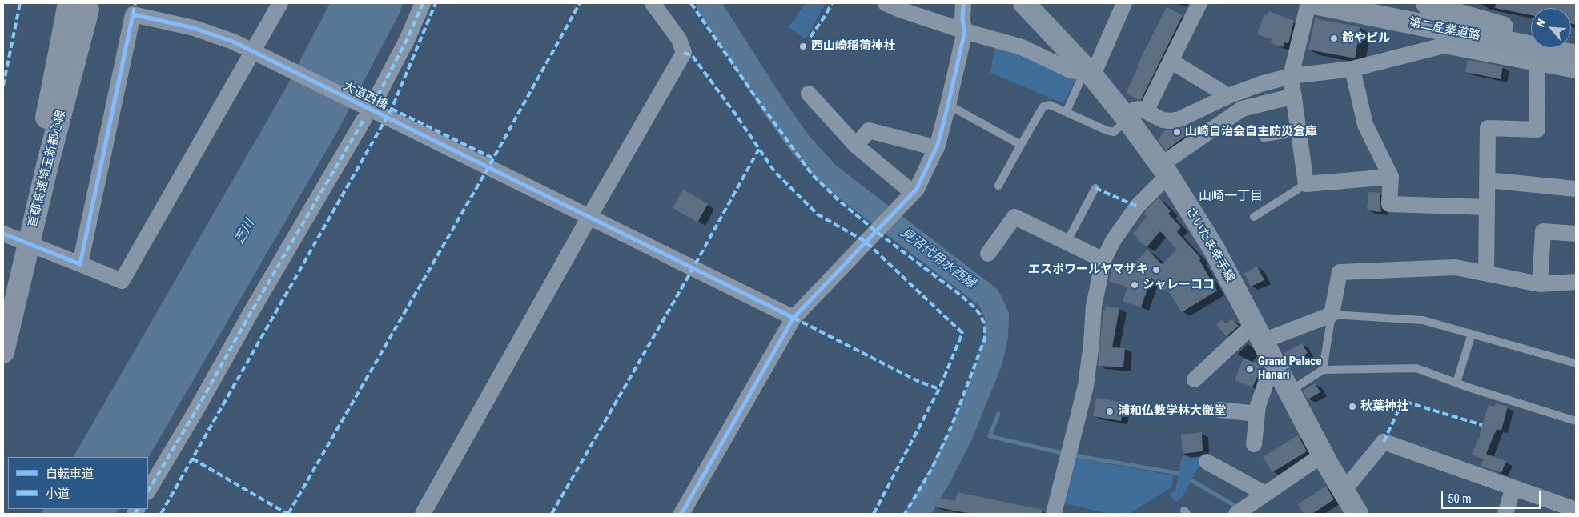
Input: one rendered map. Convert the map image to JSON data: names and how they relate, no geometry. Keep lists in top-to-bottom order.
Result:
{
  "streets": {
    "highway": ["首都高速埼玉新都心線"],
    "main road": ["第二産業道路", "さいたま幸手線"],
    "street": ["大道西橋"]
  },
  "districts": ["山崎一丁目"],
  "water": ["芝川", "見沼代用水西縁"],
  "places": [
    "鈴やビル",
    "西山崎稲荷神社",
    "山崎自治会自主防災倉庫",
    "エスポワールヤマザキ",
    "シャレーココ",
    "Grand Palace Hanari",
    "秋葉神社",
    "浦和仏教学林大徹堂"
  ],
  "legend": ["自転車道", "小道"],
  "scale_bar": "50 m",
  "north": "top left"
}
